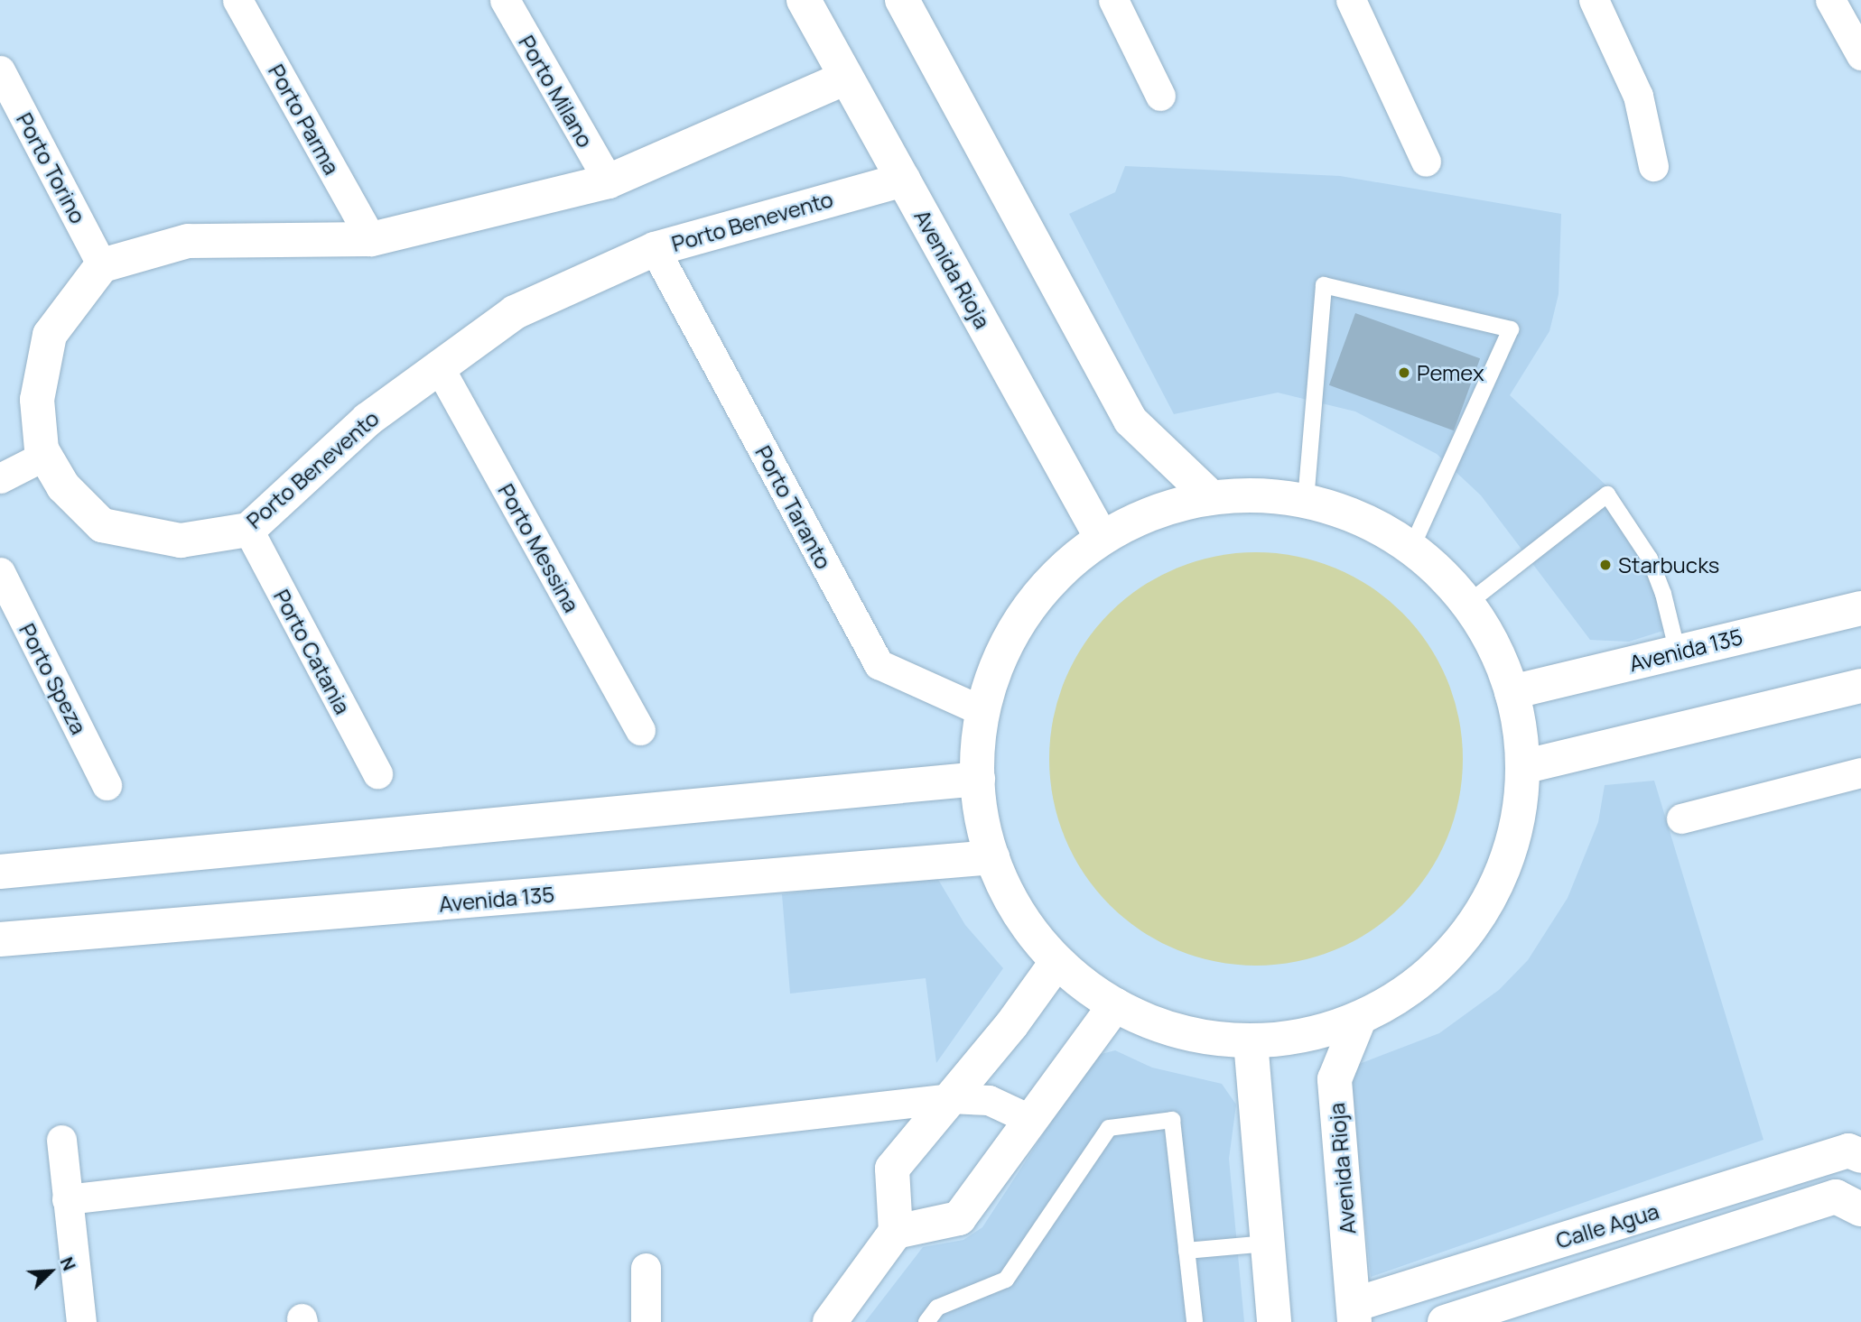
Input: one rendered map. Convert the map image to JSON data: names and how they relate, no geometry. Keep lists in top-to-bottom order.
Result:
{
  "streets": {
    "main road": [
      "Porto Benevento",
      "Avenida Rioja",
      "Avenida 135",
      "Calle Agua"
    ],
    "street": [
      "Porto Milano",
      "Porto Parma",
      "Porto Torino",
      "Porto Taranto",
      "Porto Messina",
      "Porto Catania",
      "Porto Speza"
    ]
  },
  "crossings": [
    ["Porto Torino", "Porto Benevento"],
    ["Porto Benevento", "Avenida Rioja"],
    ["Porto Benevento", "Porto Taranto"],
    ["Porto Benevento", "Porto Messina"],
    ["Porto Benevento", "Porto Catania"],
    ["Avenida Rioja", "Calle Agua"]
  ],
  "places": ["Pemex", "Starbucks"],
  "north": "top right"
}
